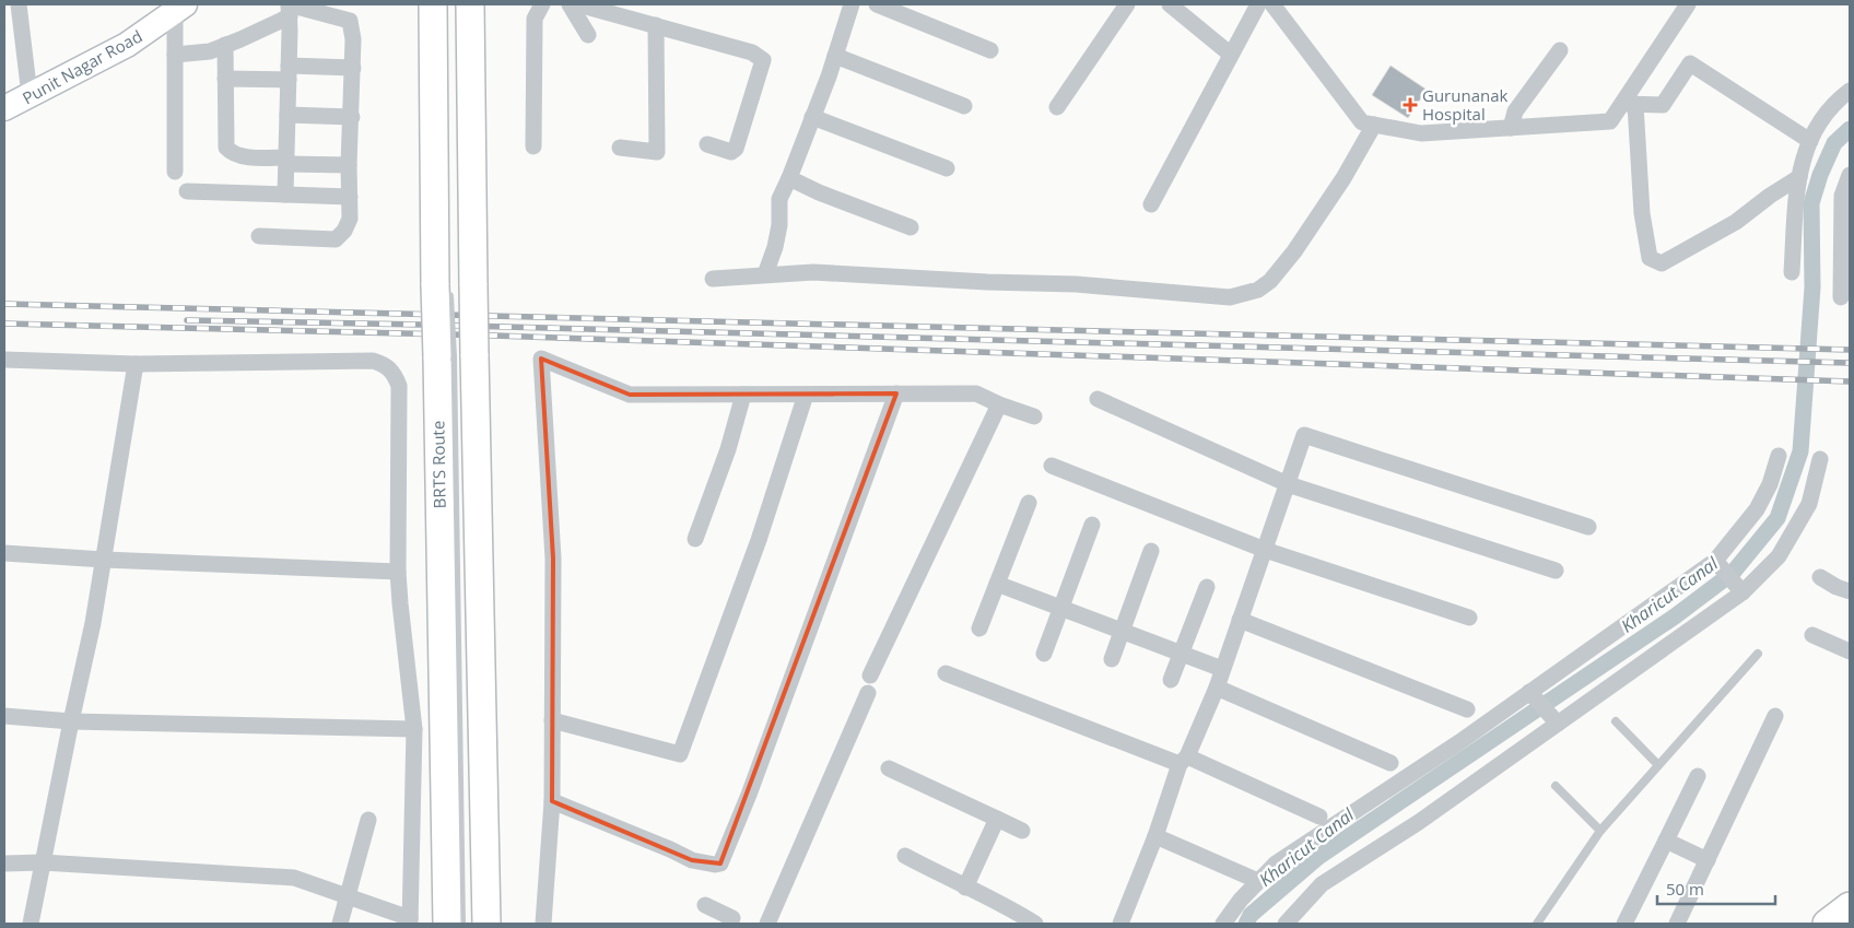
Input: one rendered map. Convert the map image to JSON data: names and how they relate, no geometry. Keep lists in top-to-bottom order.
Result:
{
  "streets": {
    "street": ["Punit Nagar Road"],
    "lane": ["BRTS Route"]
  },
  "water": ["Kharicut Canal"],
  "places": {
    "health": ["Gurunanak Hospital"]
  },
  "scale_bar": "50 m"
}
